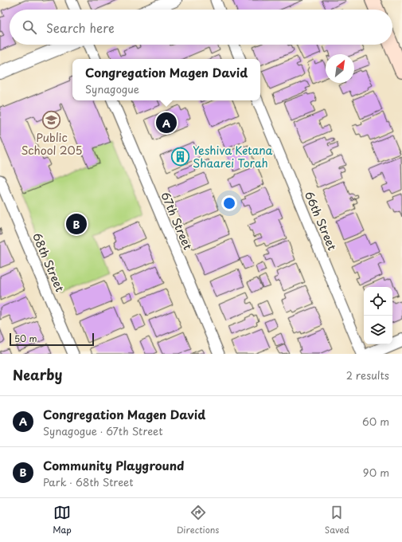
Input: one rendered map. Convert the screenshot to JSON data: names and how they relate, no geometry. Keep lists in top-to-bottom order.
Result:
{
  "streets": {
    "street": ["67th Street", "66th Street", "68th Street"]
  },
  "places": {
    "school or university": ["Public School 205"],
    "building": ["Yeshiva Ketana Shaarei Torah"]
  },
  "scale_bar": "50 m",
  "north": "top right",
  "page": {
    "search": "Search here",
    "popup": ["Congregation Magen David", "Synagogue"],
    "pins": ["A", "B"],
    "scale": "50 m",
    "heading": ["Nearby", "2 results"],
    "list": [
      {
        "mark": "A",
        "name": "Congregation Magen David",
        "note": "Synagogue · 67th Street",
        "value": "60 m"
      },
      {
        "mark": "B",
        "name": "Community Playground",
        "note": "Park · 68th Street",
        "value": "90 m"
      }
    ],
    "nav": ["Map", "Directions", "Saved"]
  }
}
